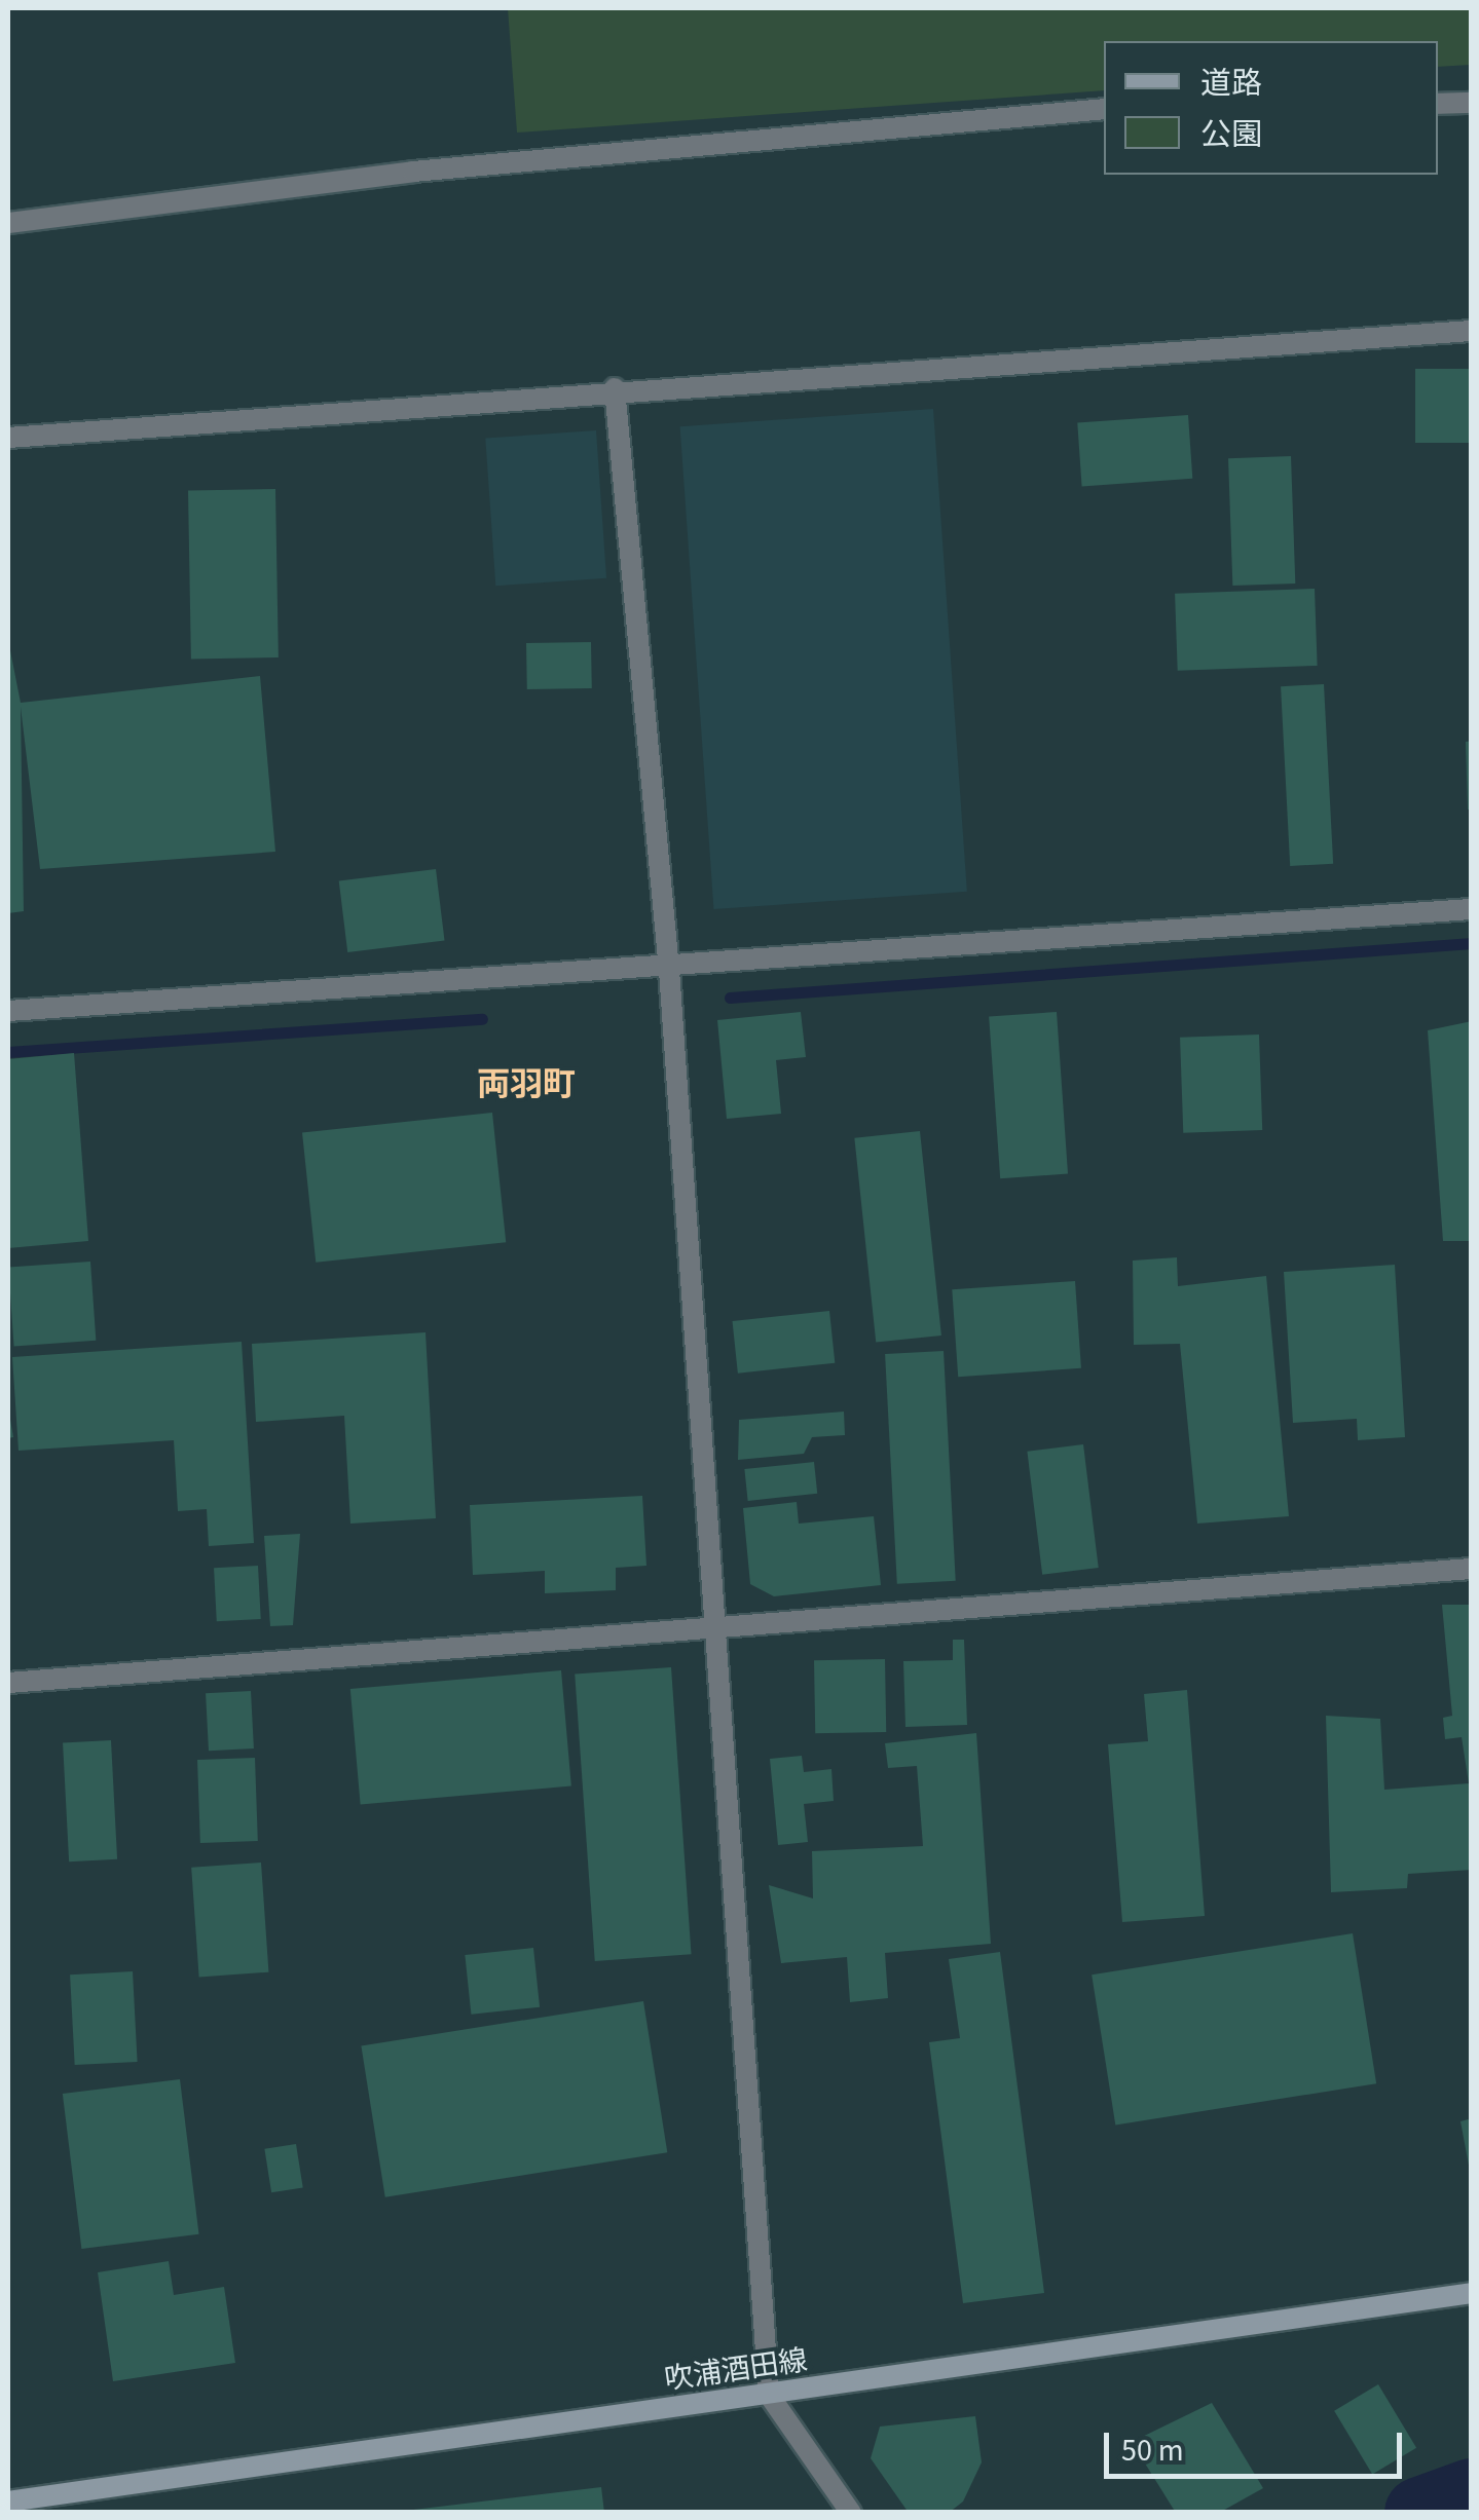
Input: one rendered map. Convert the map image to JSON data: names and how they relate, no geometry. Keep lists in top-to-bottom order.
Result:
{
  "streets": {
    "main road": ["吹浦酒田線"]
  },
  "districts": ["両羽町"],
  "legend": ["道路", "公園"],
  "scale_bar": "50 m"
}
